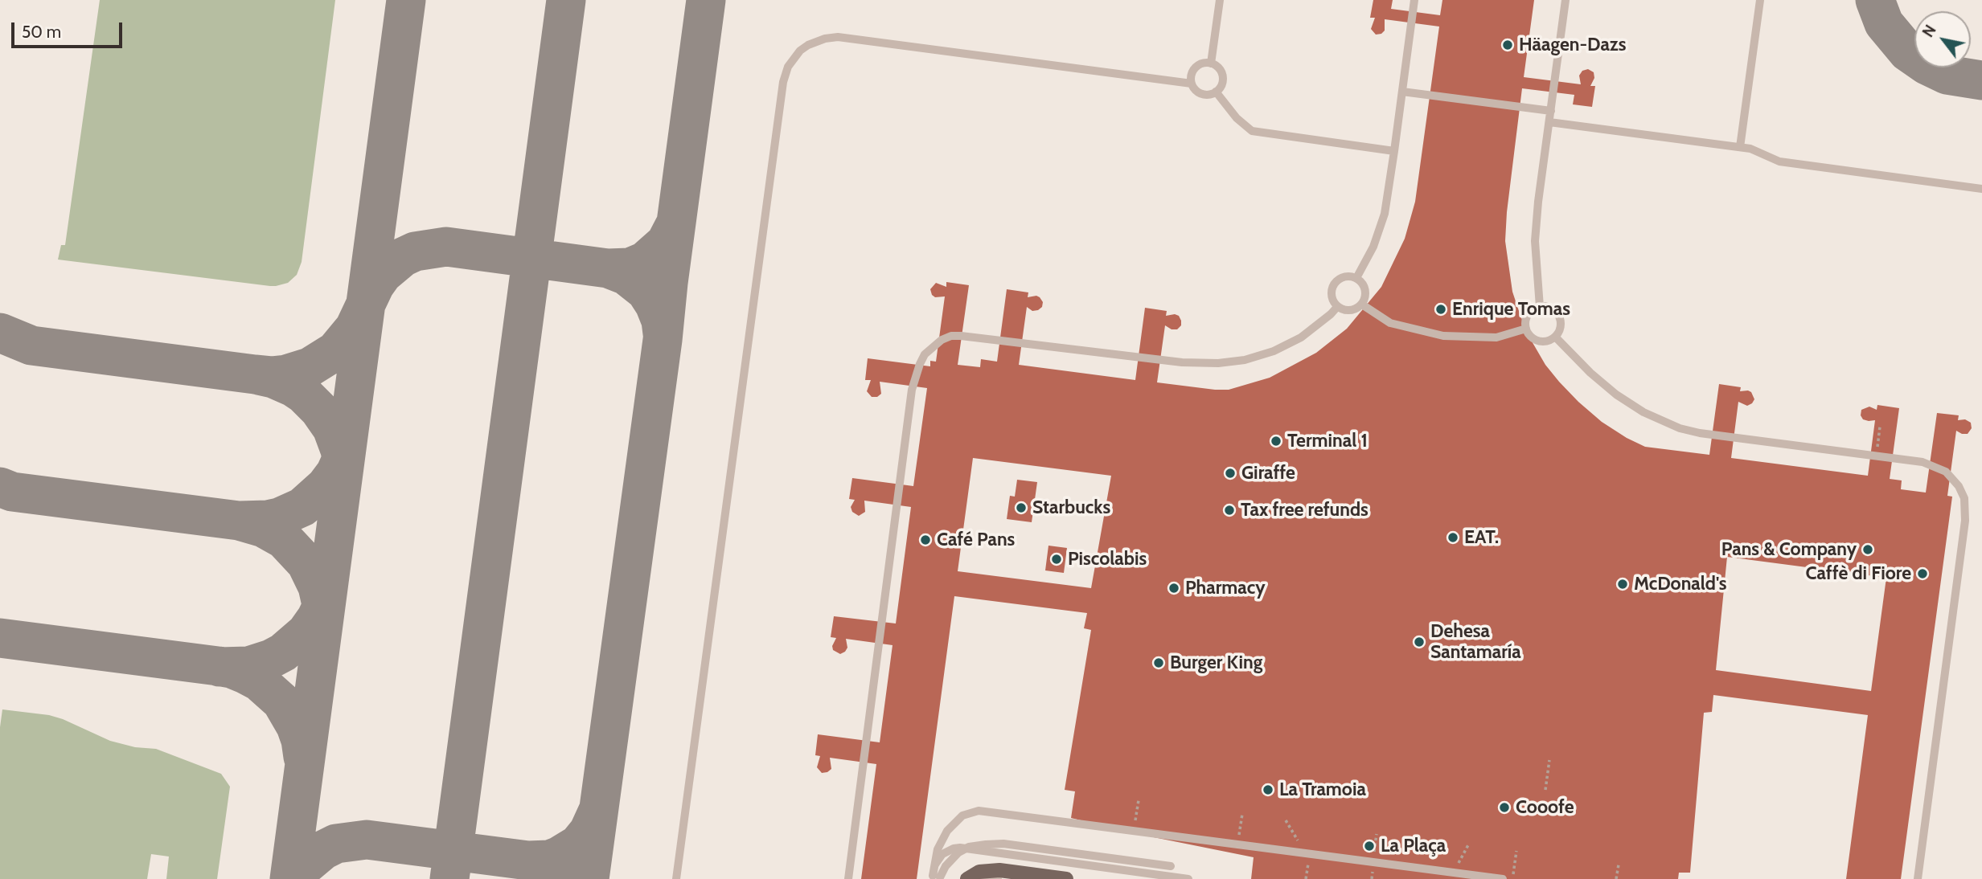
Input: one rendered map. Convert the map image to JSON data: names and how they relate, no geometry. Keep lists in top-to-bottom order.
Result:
{
  "places": [
    "Häagen-Dazs",
    "Enrique Tomas",
    "Terminal 1",
    "Giraffe",
    "Starbucks",
    "Tax free refunds",
    "EAT.",
    "Café Pans",
    "Pans & Company",
    "Piscolabis",
    "Caffè di Fiore",
    "McDonald's",
    "Pharmacy",
    "Dehesa Santamaría",
    "Burger King",
    "La Tramoia",
    "Cooofe",
    "La Plaça"
  ],
  "scale_bar": "50 m",
  "north": "top left"
}
